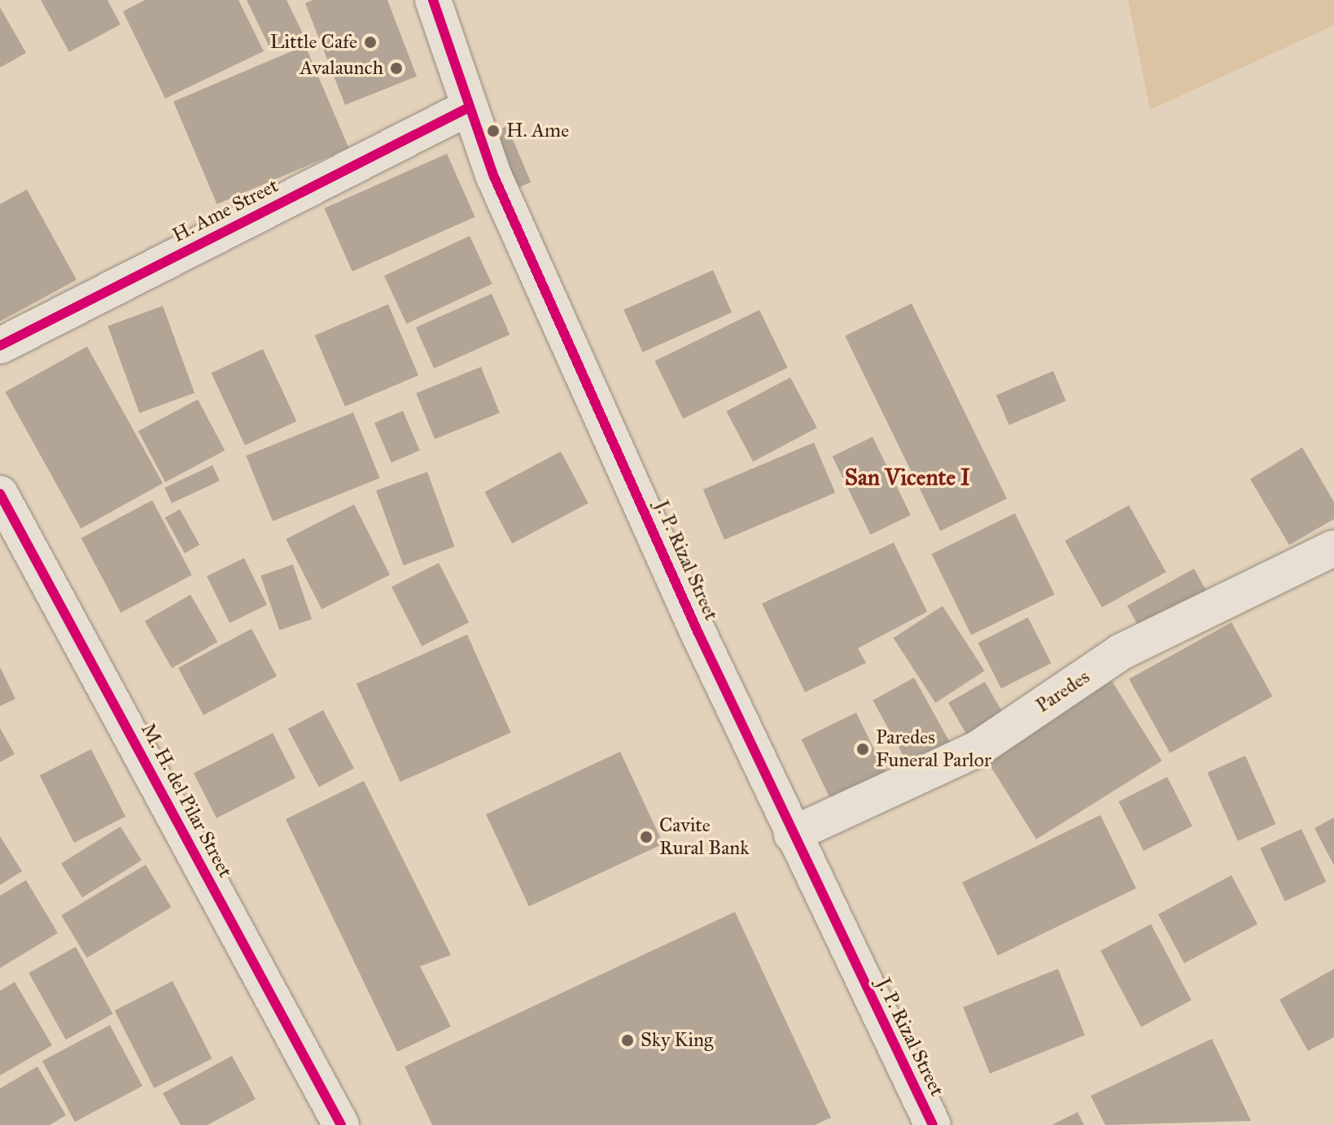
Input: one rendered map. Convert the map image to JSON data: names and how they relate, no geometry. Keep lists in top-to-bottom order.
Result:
{
  "streets": {
    "main road": [
      "H. Ame Street",
      "J. P. Rizal Street",
      "Paredes",
      "M. H. del Pilar Street"
    ]
  },
  "crossings": [
    ["H. Ame Street", "J. P. Rizal Street"],
    ["J. P. Rizal Street", "Paredes"]
  ],
  "districts": ["San Vicente I"],
  "places": [
    "Little Cafe",
    "Avalaunch",
    "H. Ame",
    "Paredes Funeral Parlor",
    "Cavite Rural Bank",
    "Sky King"
  ]
}
